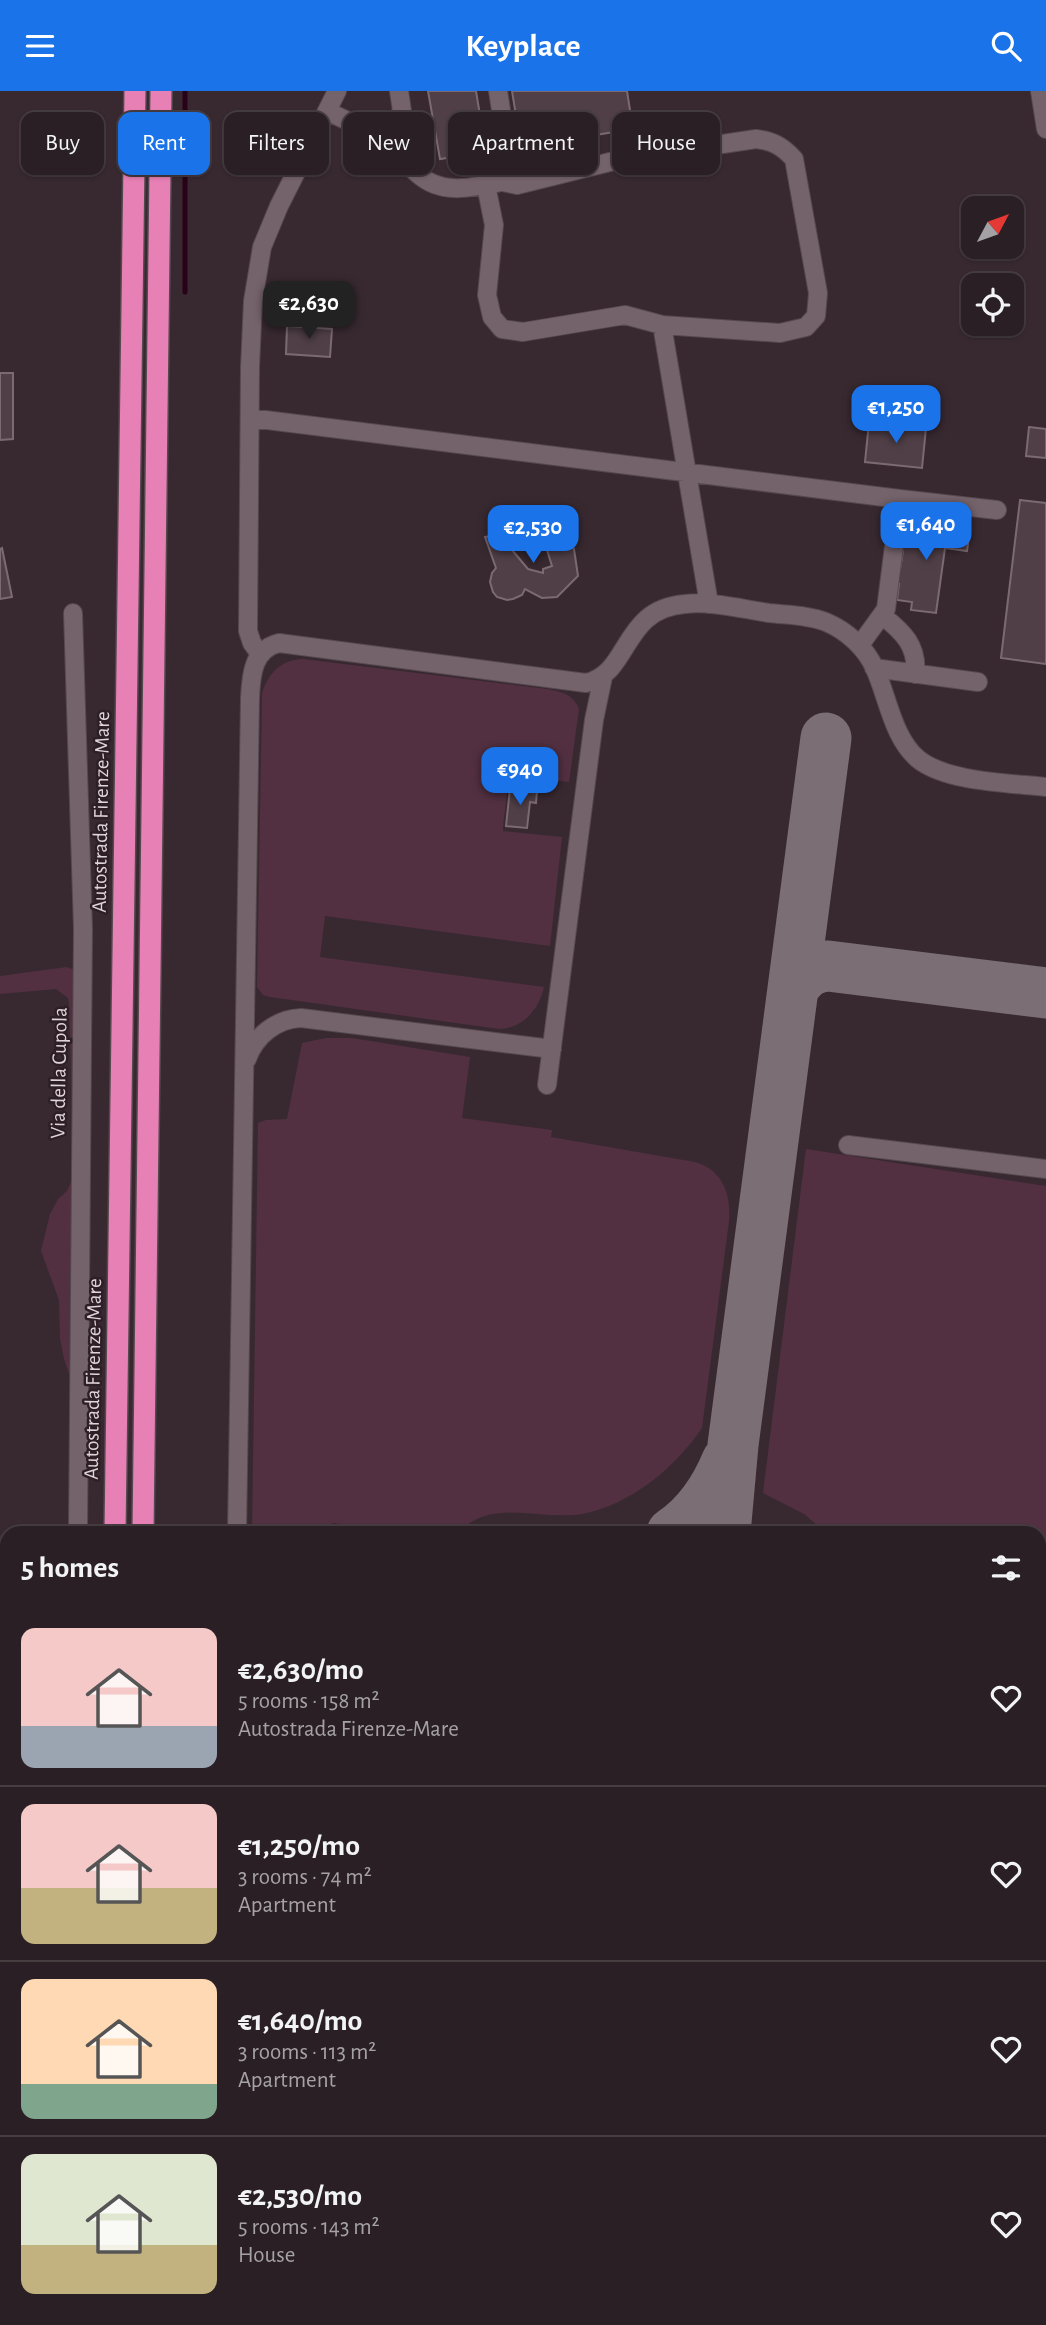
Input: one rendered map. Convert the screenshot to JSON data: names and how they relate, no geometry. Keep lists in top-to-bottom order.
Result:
{
  "streets": {
    "highway": ["Autostrada Firenze-Mare"],
    "street": ["Via della Cupola"]
  },
  "north": "top right",
  "page": {
    "header": "Keyplace",
    "chip": [
      "Buy",
      "Rent",
      "Filters",
      "New",
      "Apartment",
      "House"
    ],
    "price": [
      "€2,630",
      "€1,250",
      "€1,640",
      "€2,530",
      "€940"
    ],
    "heading": "5 homes",
    "list": [
      {
        "name": "€2,630/mo",
        "note": "5 rooms · 158 m² · Autostrada Firenze-Mare"
      },
      {
        "name": "€1,250/mo",
        "note": "3 rooms · 74 m² · Apartment"
      },
      {
        "name": "€1,640/mo",
        "note": "3 rooms · 113 m² · Apartment"
      },
      {
        "name": "€2,530/mo",
        "note": "5 rooms · 143 m² · House"
      }
    ]
  }
}
